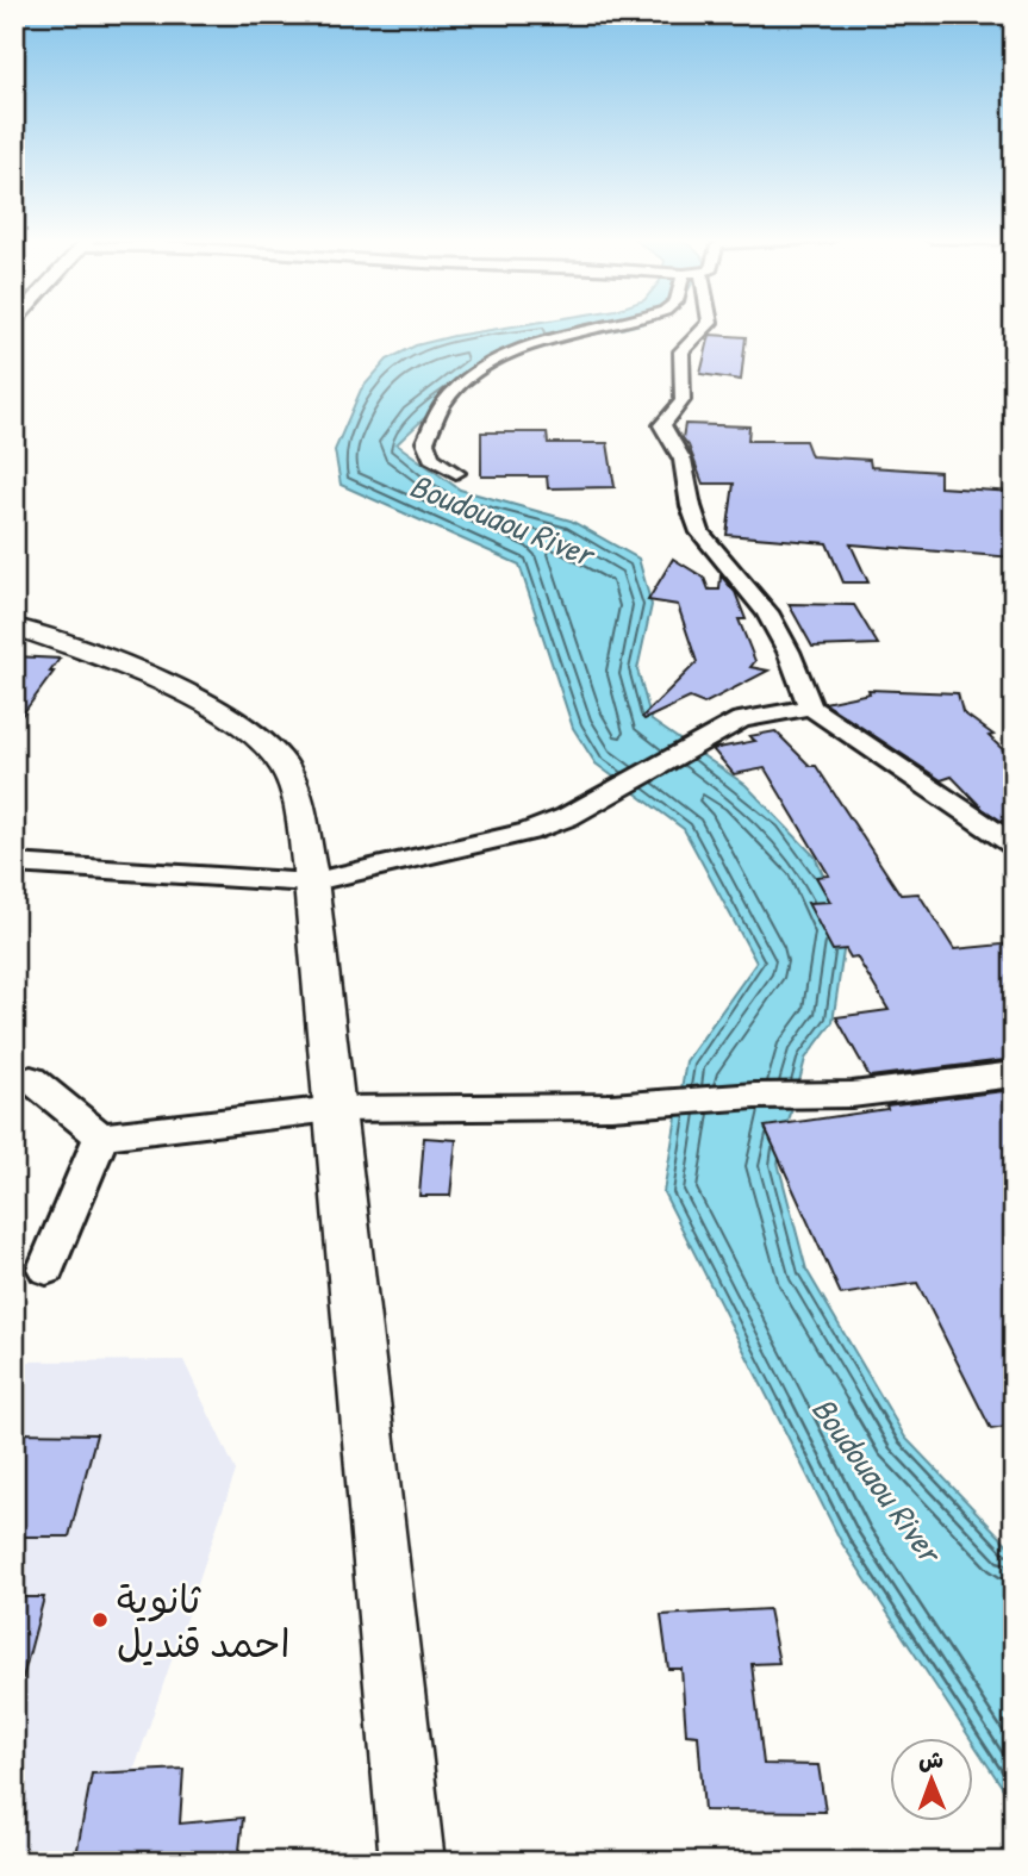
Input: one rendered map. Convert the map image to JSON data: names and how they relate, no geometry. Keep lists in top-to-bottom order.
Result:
{
  "water": ["Boudouaou River"],
  "places": ["ثانوية احمد قنديل"],
  "north": "top"
}
